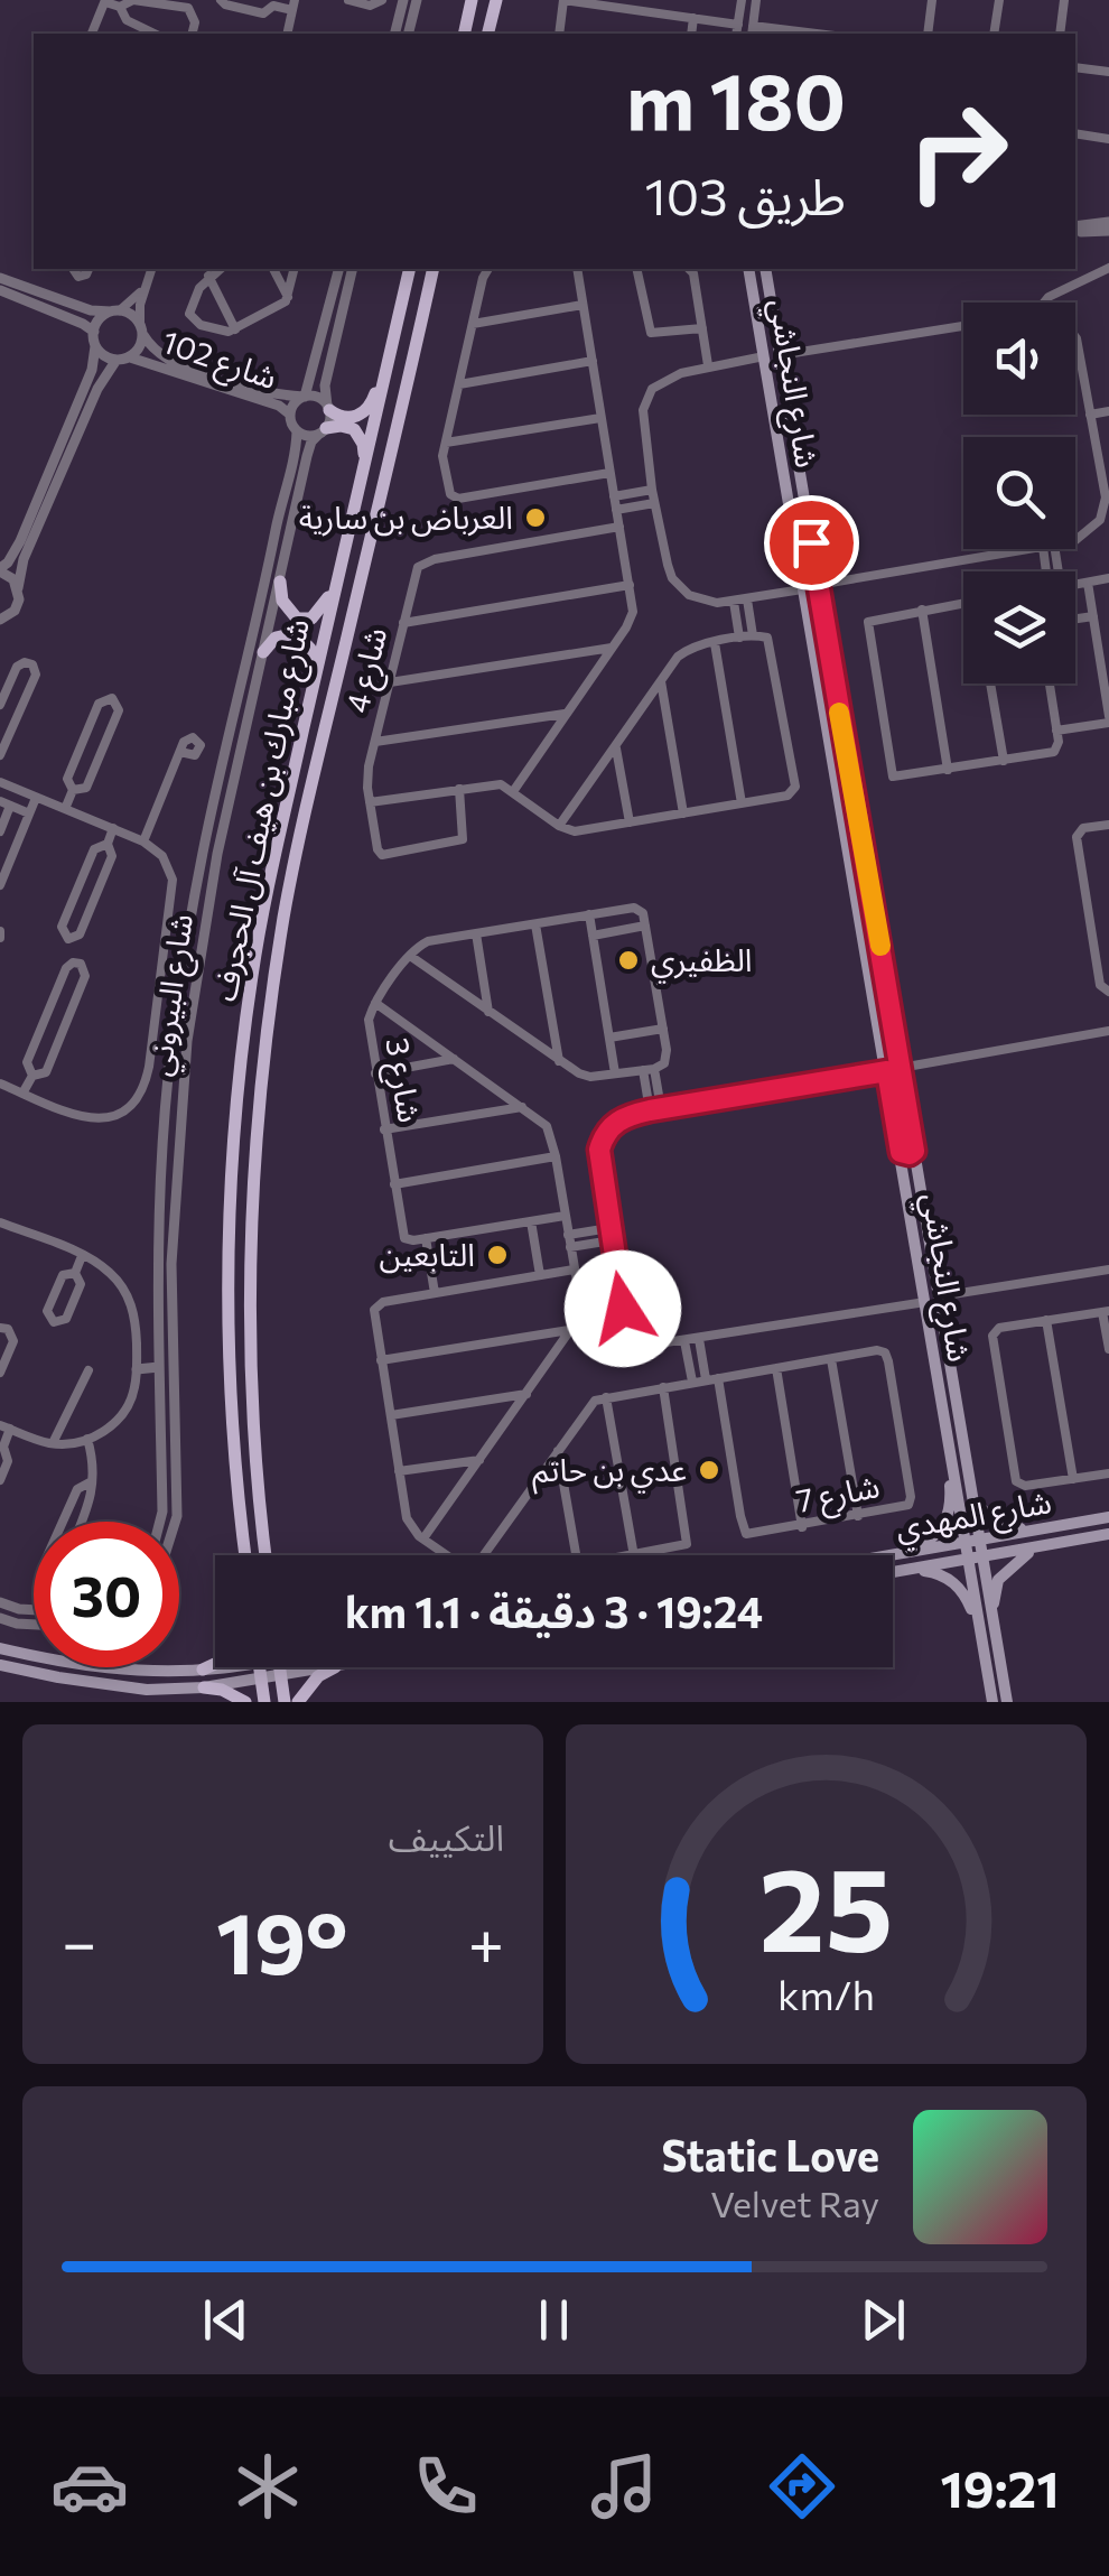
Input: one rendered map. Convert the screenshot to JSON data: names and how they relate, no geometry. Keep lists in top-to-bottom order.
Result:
{
  "streets": {
    "main road": ["شارع النجاشي", "شارع مبارك بن هيف آل الحجرف", "شارع المهدي"],
    "street": [
      "شارع 102",
      "شارع 4",
      "شارع البيروني",
      "شارع 3",
      "شارع 7"
    ]
  },
  "crossings": [
    ["شارع 102", "شارع البيروني"],
    ["شارع النجاشي", "شارع المهدي"]
  ],
  "places": [
    "العرباض بن سارية",
    "الظفيري",
    "التابعين",
    "عدي بن حاتم"
  ],
  "page": {
    "turn": ["180 m", "طريق 103"],
    "limit": "30",
    "trip": "19:24 · 3 دقيقة · 1.1 km",
    "tile": "التكييف",
    "heat": ["−", "19°", "+"],
    "song": ["Static Love", "Velvet Ray"],
    "tabs": "19:21",
    "gauge": ["25", "km/h"]
  }
}
